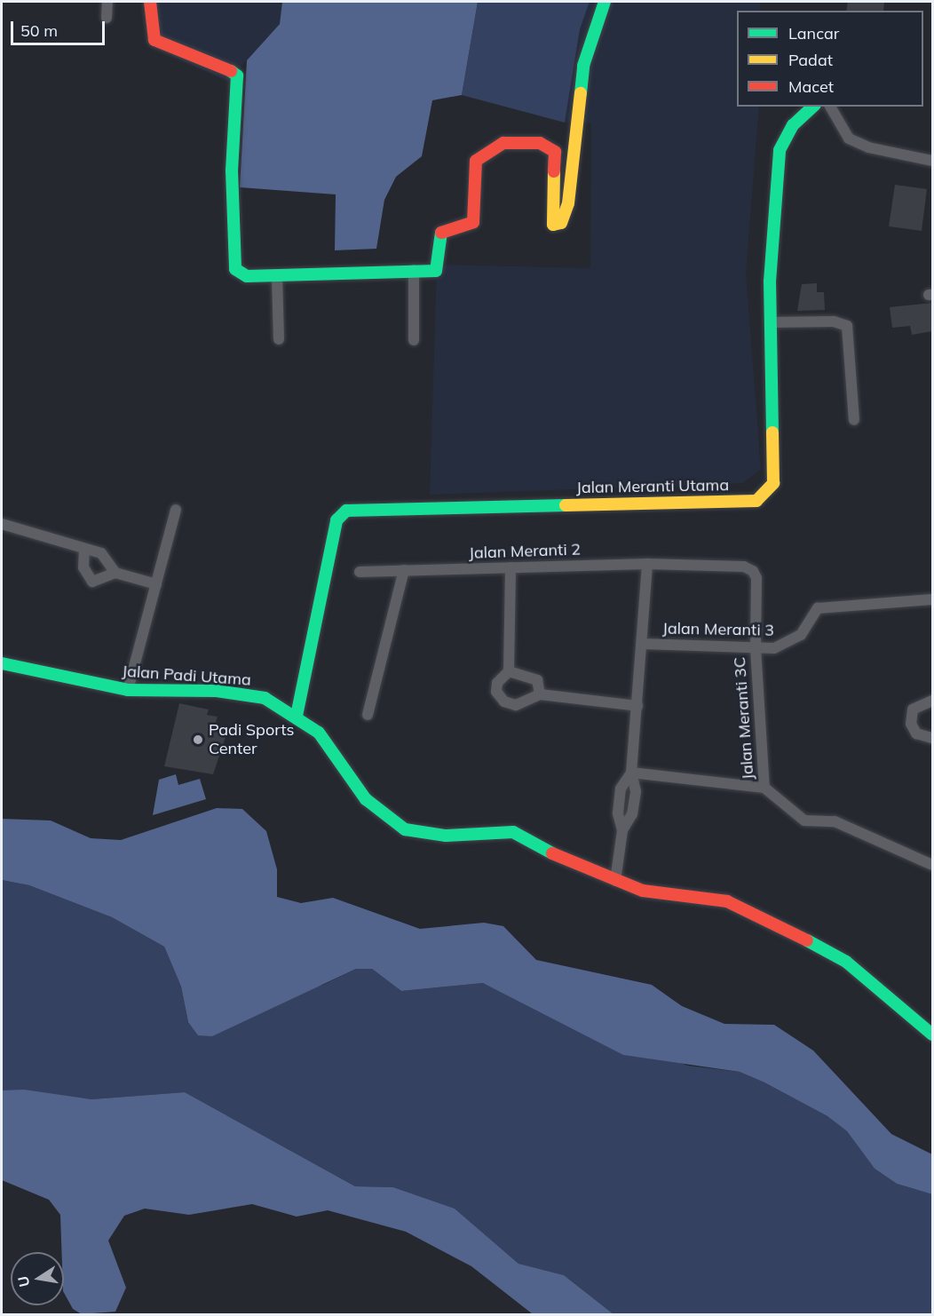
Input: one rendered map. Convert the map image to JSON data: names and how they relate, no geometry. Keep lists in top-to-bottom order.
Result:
{
  "streets": {
    "street": [
      "Jalan Meranti Utama",
      "Jalan Meranti 2",
      "Jalan Meranti 3",
      "Jalan Padi Utama",
      "Jalan Meranti 3C"
    ]
  },
  "crossings": [
    ["Jalan Meranti Utama", "Jalan Padi Utama"],
    ["Jalan Meranti 2", "Jalan Meranti 3"],
    ["Jalan Meranti 2", "Jalan Meranti 3C"],
    ["Jalan Meranti 3", "Jalan Meranti 3C"]
  ],
  "places": ["Padi Sports Center"],
  "legend": ["Lancar", "Padat", "Macet"],
  "scale_bar": "50 m",
  "north": "left"
}
